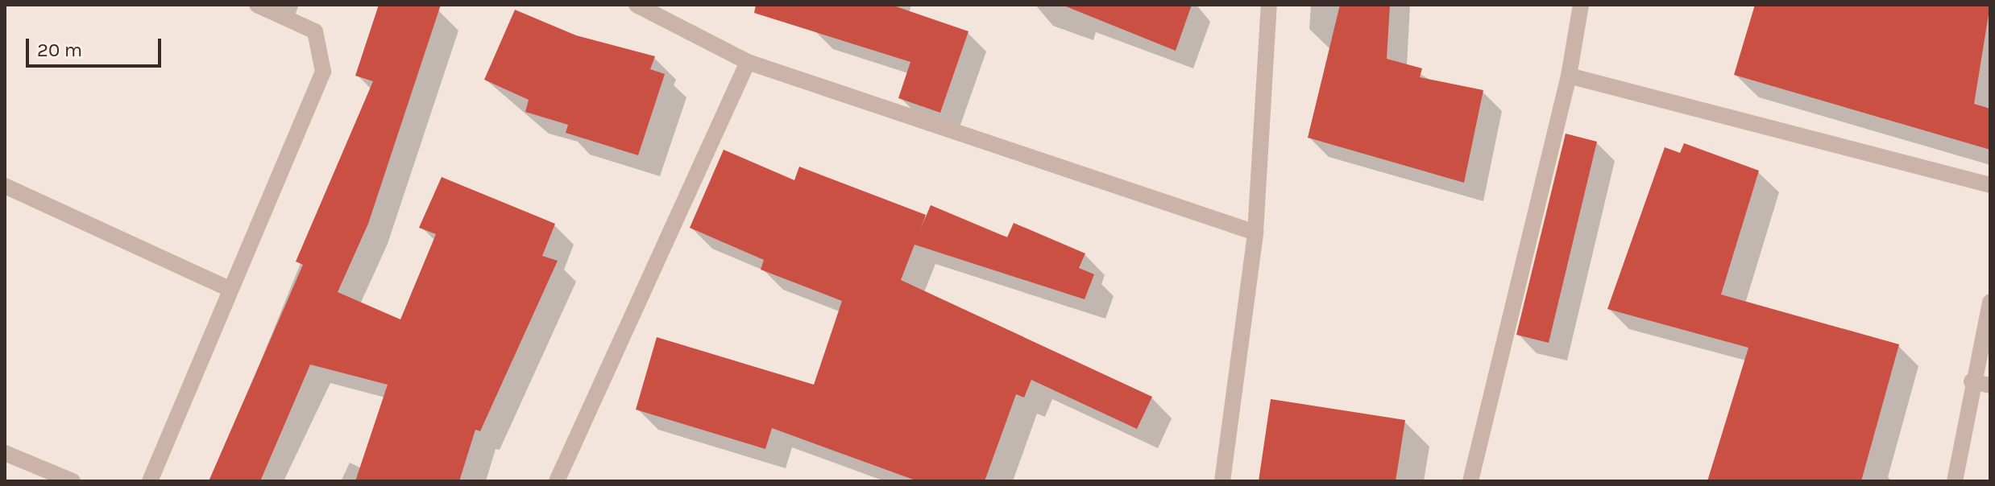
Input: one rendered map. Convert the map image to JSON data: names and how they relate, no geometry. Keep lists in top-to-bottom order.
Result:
{
  "scale_bar": "20 m"
}
